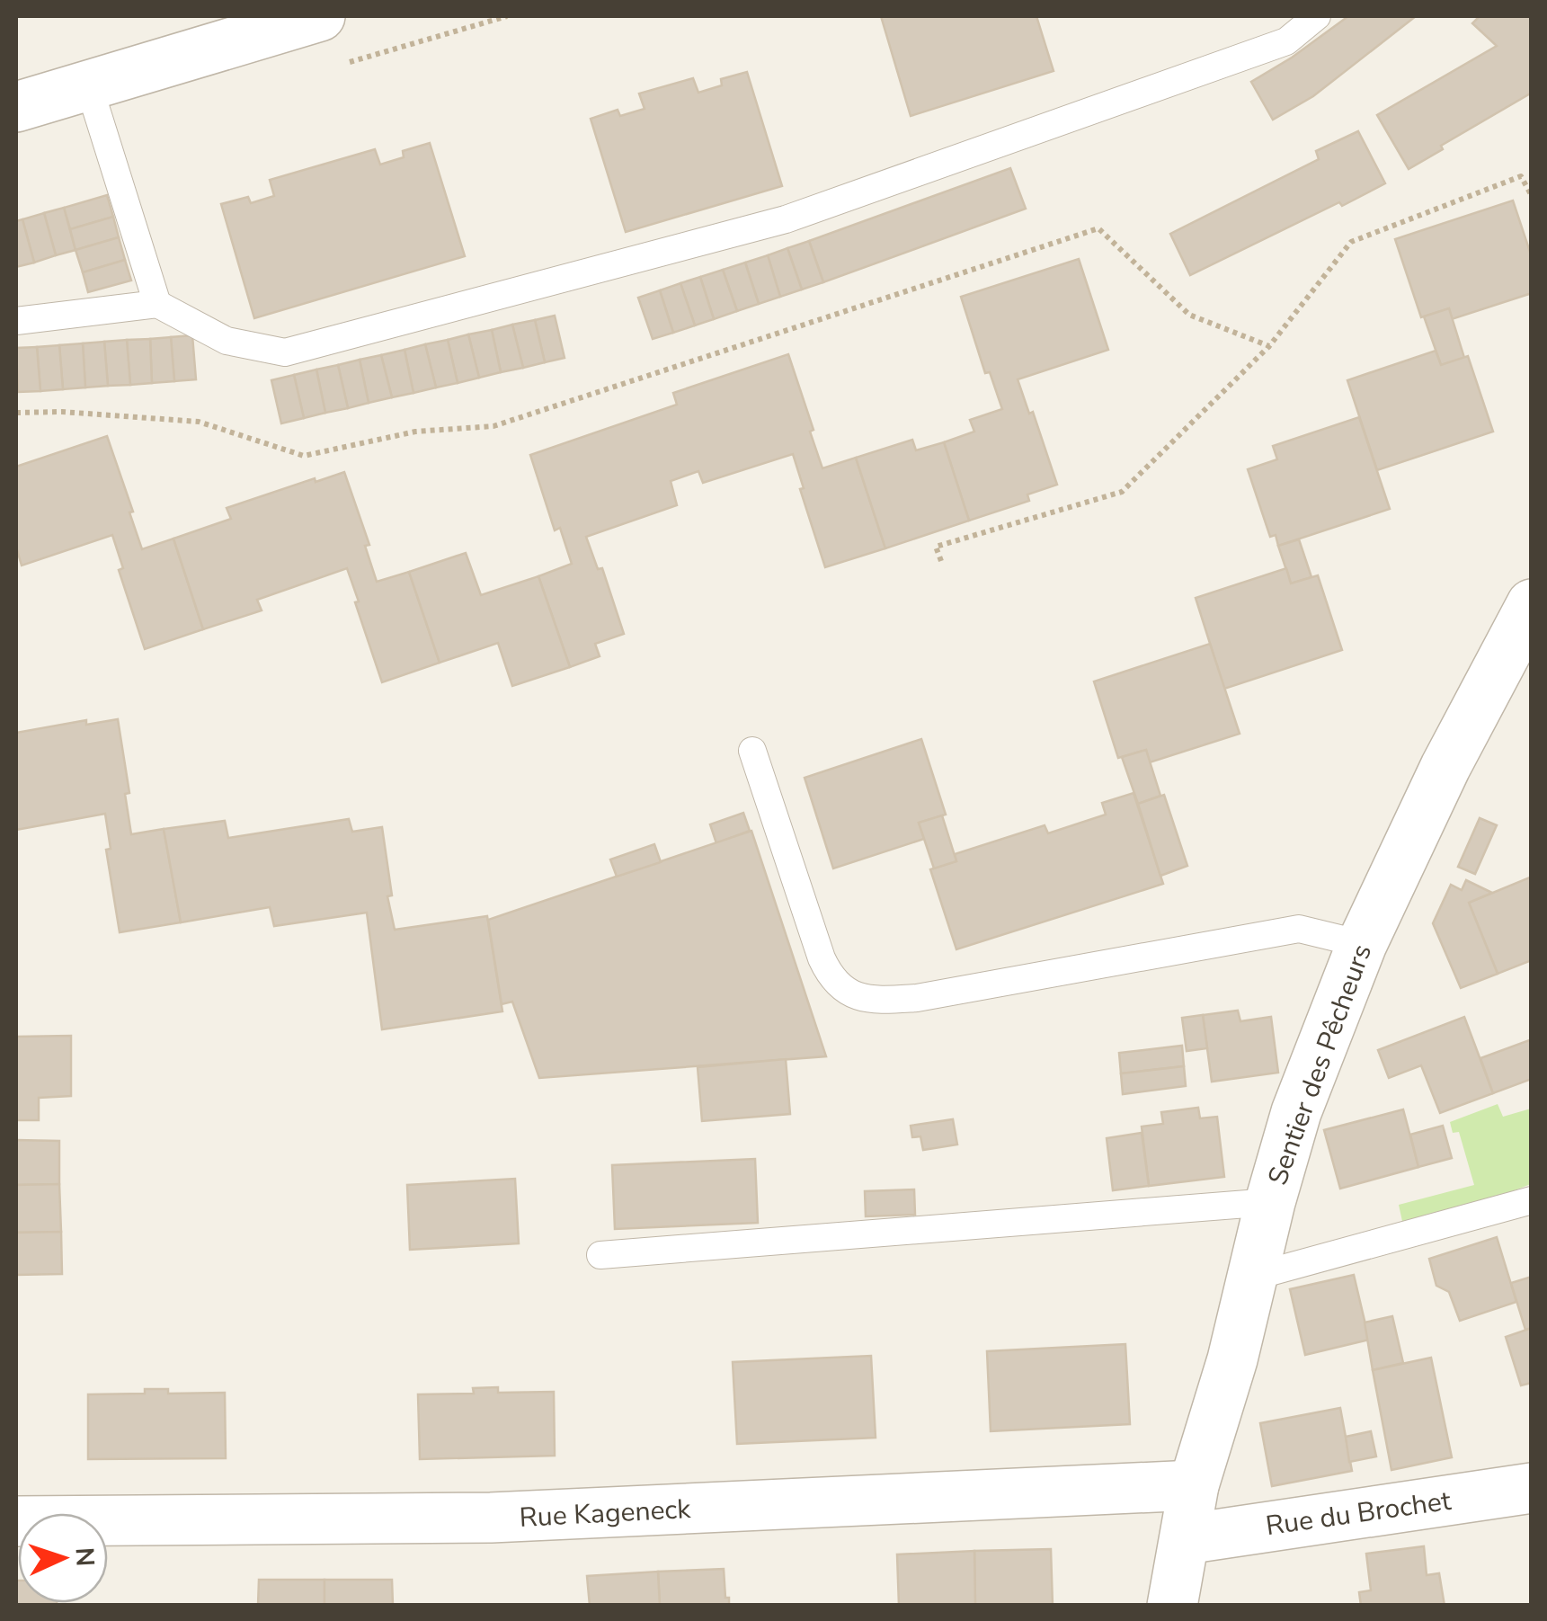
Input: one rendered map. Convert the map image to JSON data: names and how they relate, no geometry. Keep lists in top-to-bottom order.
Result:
{
  "streets": {
    "street": ["Sentier des Pêcheurs", "Rue Kageneck", "Rue du Brochet"]
  },
  "crossings": [
    ["Sentier des Pêcheurs", "Rue Kageneck"],
    ["Sentier des Pêcheurs", "Rue du Brochet"]
  ],
  "north": "right"
}
